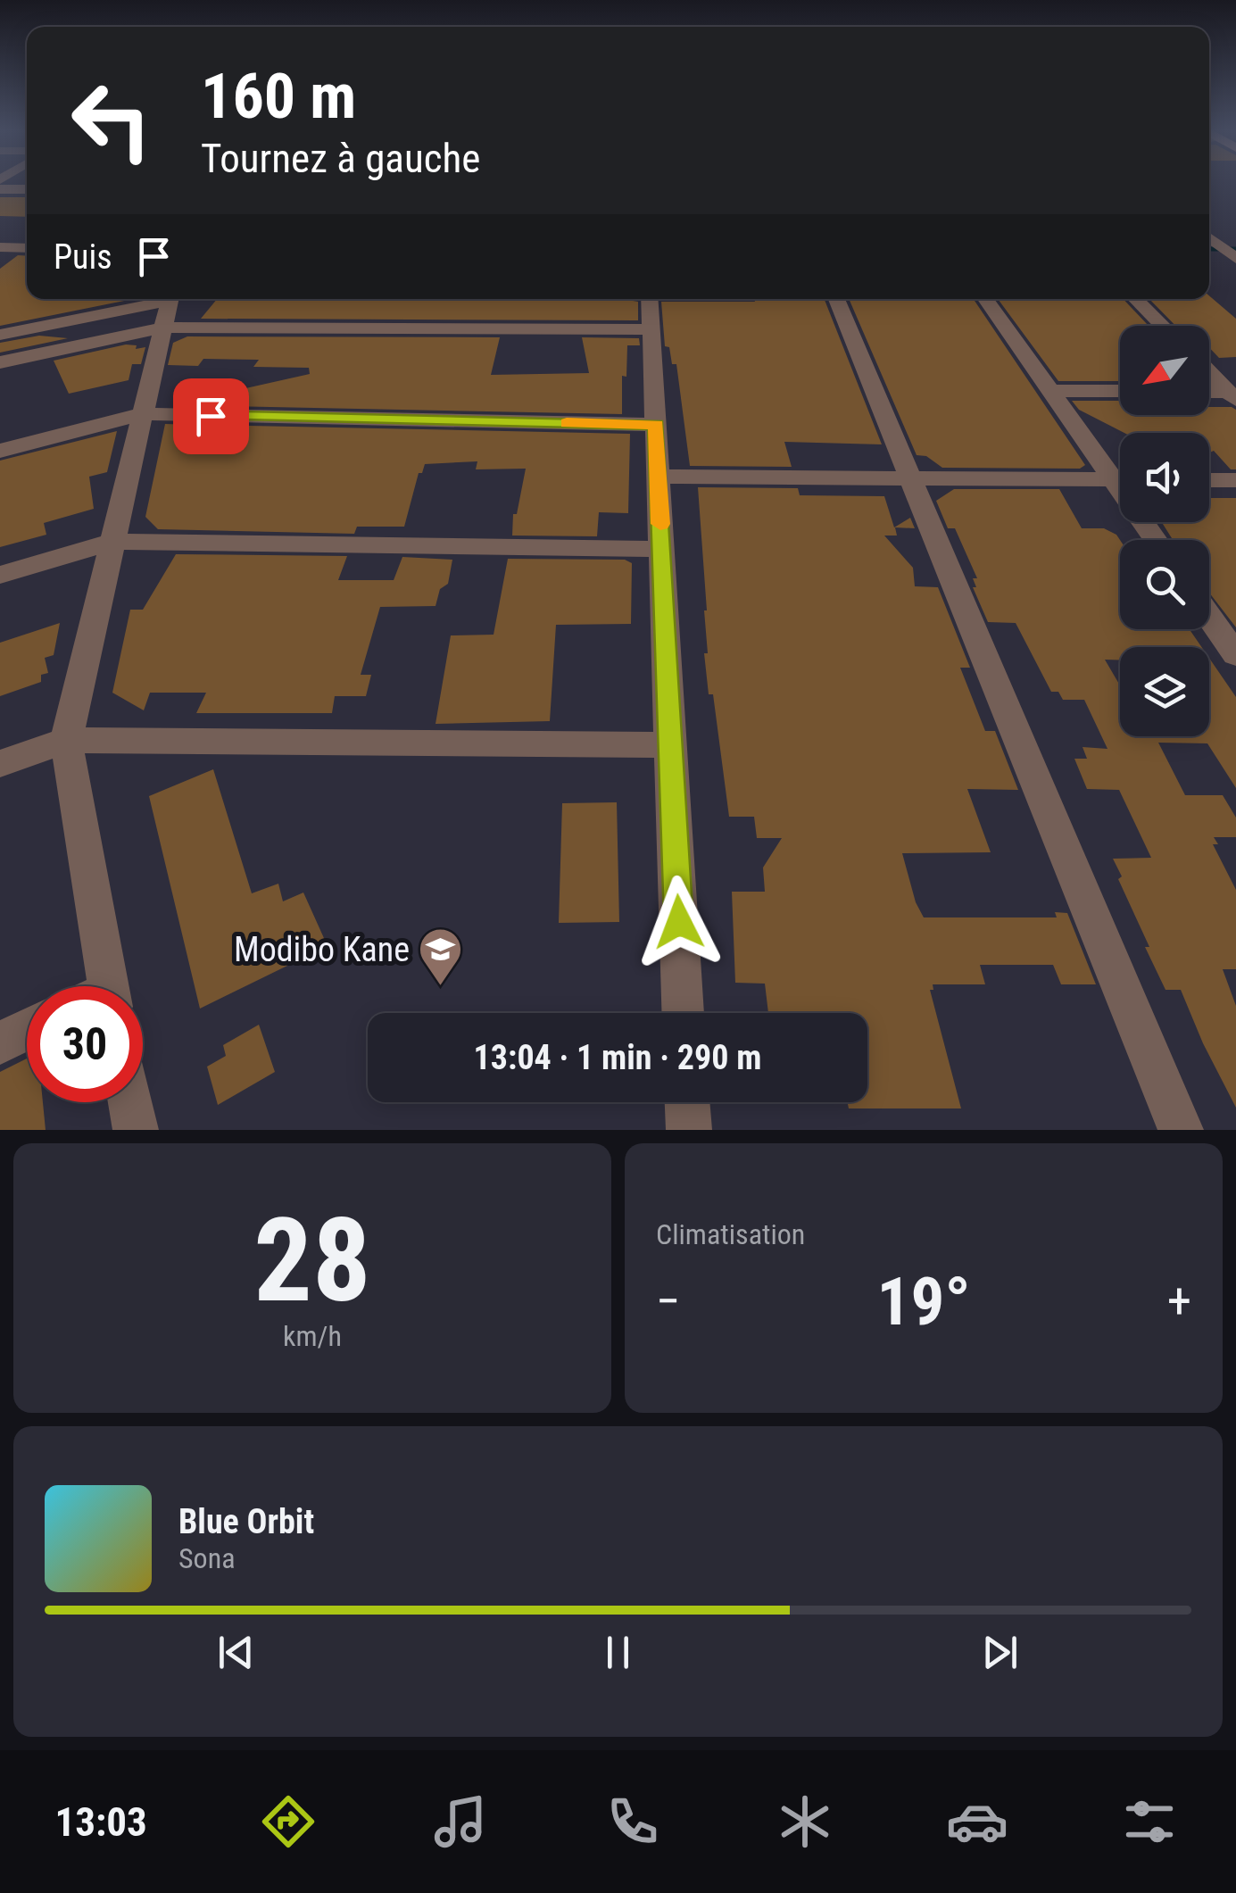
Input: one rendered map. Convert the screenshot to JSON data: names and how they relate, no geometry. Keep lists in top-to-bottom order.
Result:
{
  "places": {
    "school or university": ["Modibo Kane"]
  },
  "north": "bottom left",
  "page": {
    "turn": ["160 m", "Tournez à gauche"],
    "then": "Puis",
    "limit": "30",
    "trip": "13:04 · 1 min · 290 m",
    "tile": [
      ["28", "km/h"],
      "Climatisation"
    ],
    "heat": ["−", "19°", "+"],
    "song": ["Blue Orbit", "Sona"],
    "tabs": "13:03"
  }
}
